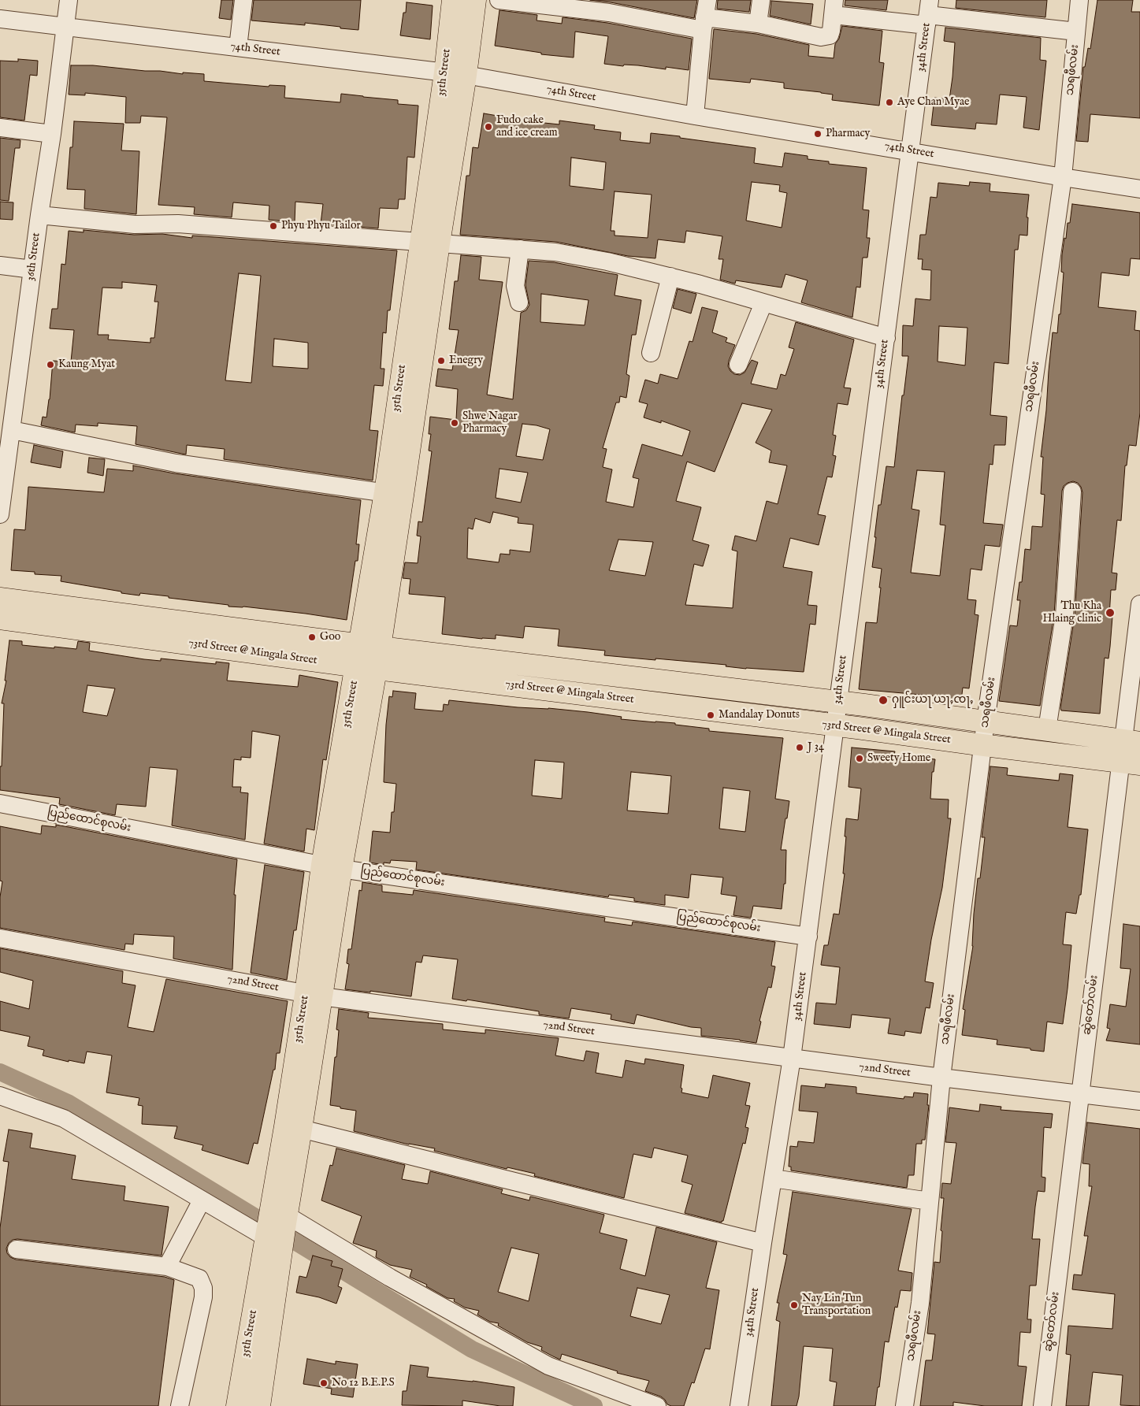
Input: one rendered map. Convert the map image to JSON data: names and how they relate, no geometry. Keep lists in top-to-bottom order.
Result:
{
  "streets": {
    "main road": ["35th Street", "73rd Street @ Mingala Street"],
    "street": [
      "34th Street",
      "74th Street",
      "သရဖီလမ်း",
      "36th Street",
      "ပြည်ထောင်စုလမ်း",
      "72nd Street",
      "ဆွဲတော်လမ်း"
    ]
  },
  "crossings": [
    ["34th Street", "74th Street"],
    ["34th Street", "73rd Street @ Mingala Street"],
    ["34th Street", "ပြည်ထောင်စုလမ်း"],
    ["34th Street", "72nd Street"],
    ["74th Street", "သရဖီလမ်း"],
    ["74th Street", "35th Street"],
    ["74th Street", "36th Street"],
    ["သရဖီလမ်း", "73rd Street @ Mingala Street"],
    ["သရဖီလမ်း", "72nd Street"],
    ["35th Street", "73rd Street @ Mingala Street"],
    ["35th Street", "ပြည်ထောင်စုလမ်း"],
    ["35th Street", "72nd Street"],
    ["73rd Street @ Mingala Street", "ဆွဲတော်လမ်း"],
    ["72nd Street", "ဆွဲတော်လမ်း"]
  ],
  "places": [
    "Aye Chan Myae",
    "Fudo cake and ice cream",
    "Pharmacy",
    "Phyu Phyu Tailor",
    "Enegry",
    "Kaung Myat",
    "Shwe Nagar Pharmacy",
    "Thu Kha Hlaing clinic",
    "Goo",
    "ႁူင်းယႃ ယႃႇၸႃႇ",
    "Mandalay Donuts",
    "J 34",
    "Sweety Home",
    "Nay Lin Tun Transportation",
    "No 12 B.E.P.S"
  ]
}
